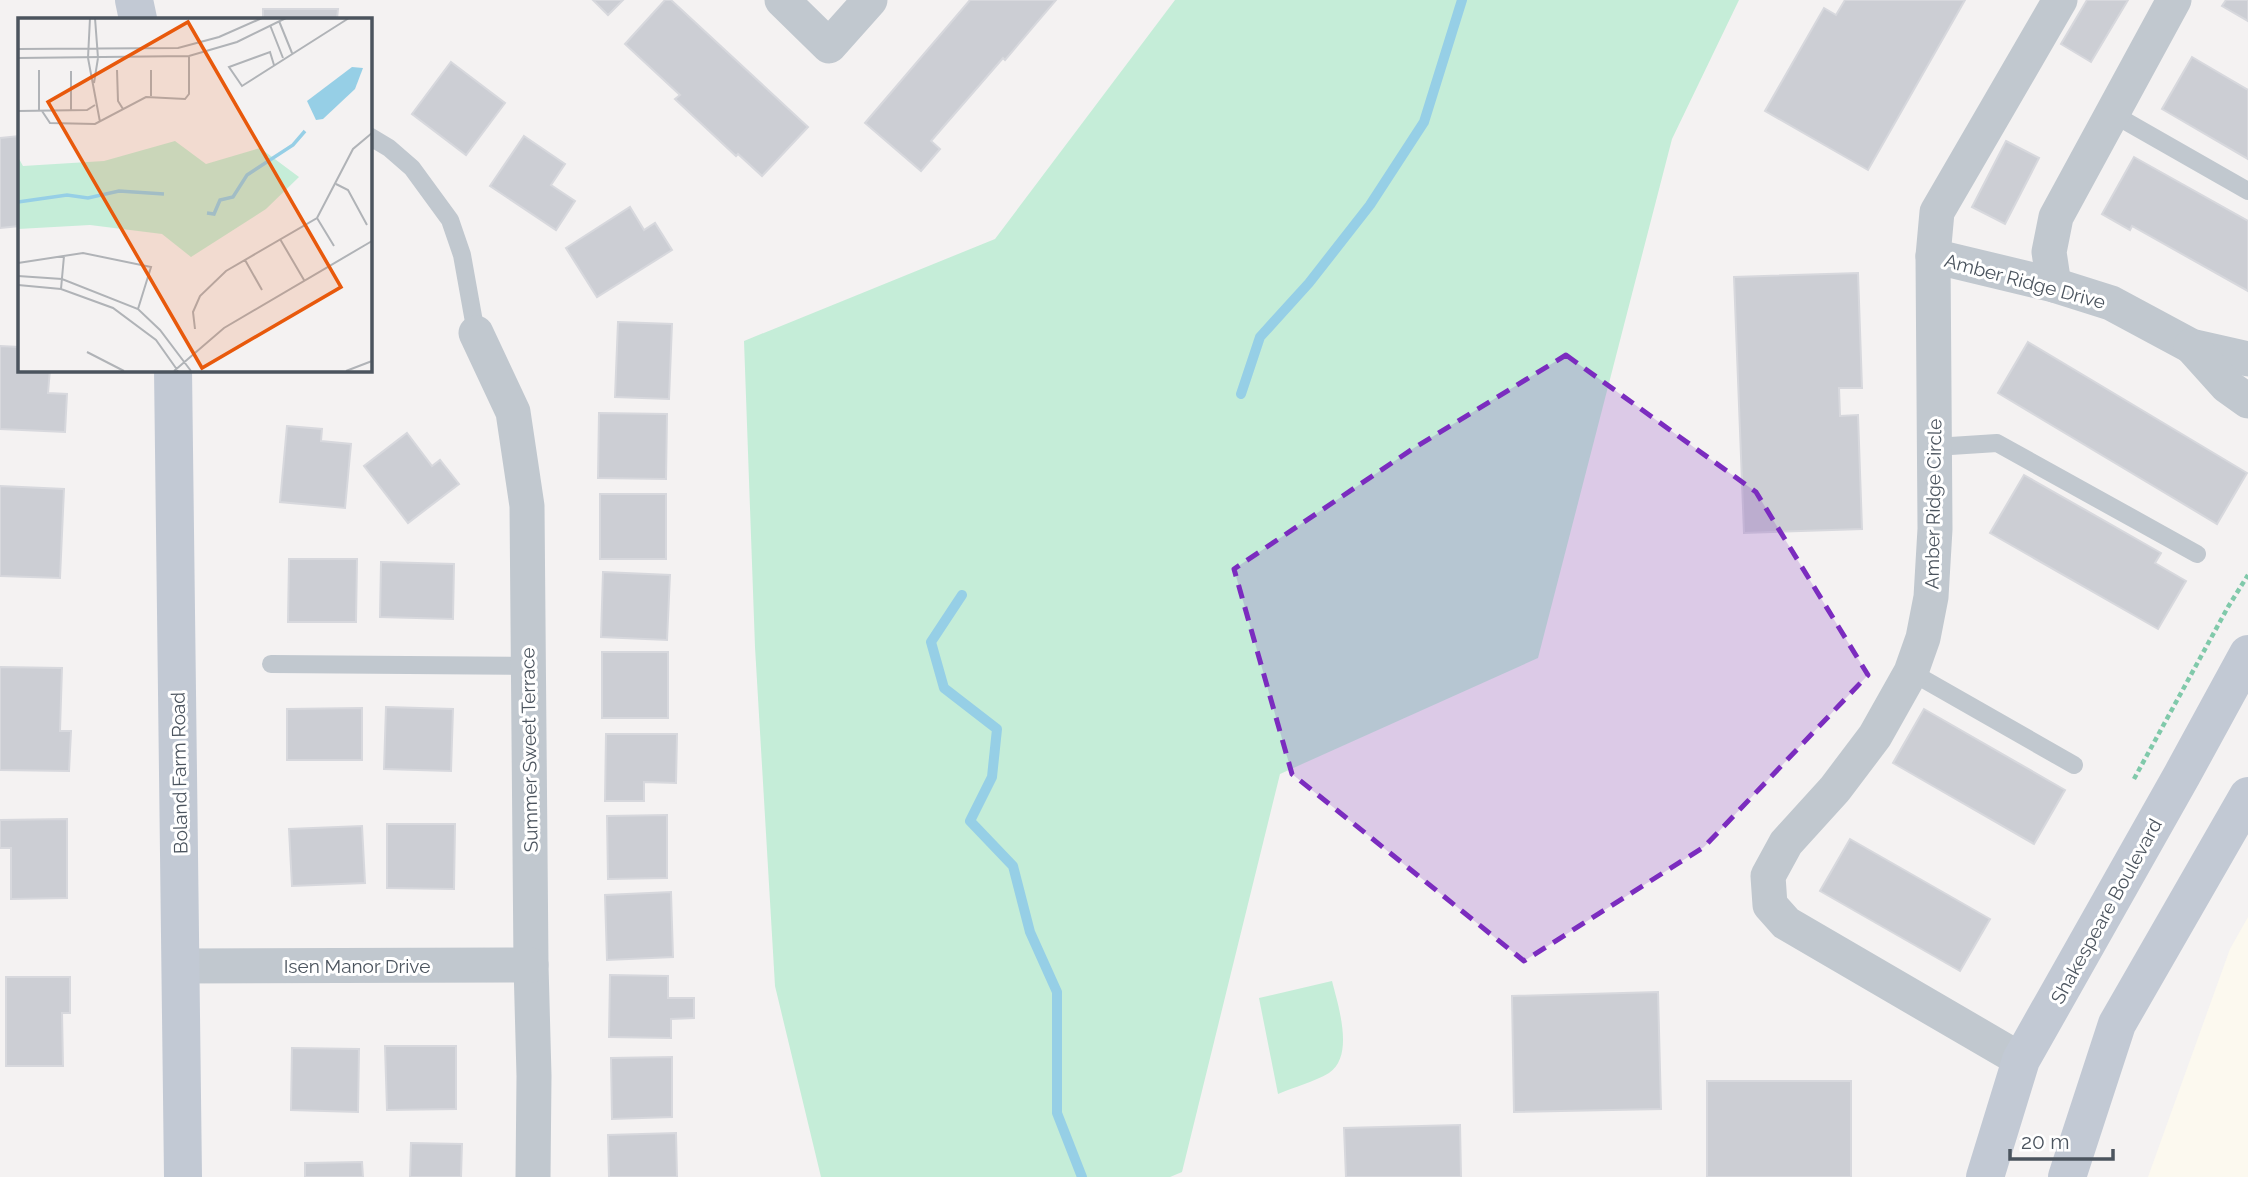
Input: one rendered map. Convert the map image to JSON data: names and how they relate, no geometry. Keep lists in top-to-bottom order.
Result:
{
  "streets": {
    "street": [
      "Amber Ridge Drive",
      "Amber Ridge Circle",
      "Summer Sweet Terrace",
      "Boland Farm Road",
      "Shakespeare Boulevard",
      "Isen Manor Drive"
    ]
  },
  "crossings": [
    ["Amber Ridge Drive", "Amber Ridge Circle"],
    ["Amber Ridge Circle", "Shakespeare Boulevard"],
    ["Summer Sweet Terrace", "Isen Manor Drive"],
    ["Boland Farm Road", "Isen Manor Drive"]
  ],
  "scale_bar": "20 m"
}
